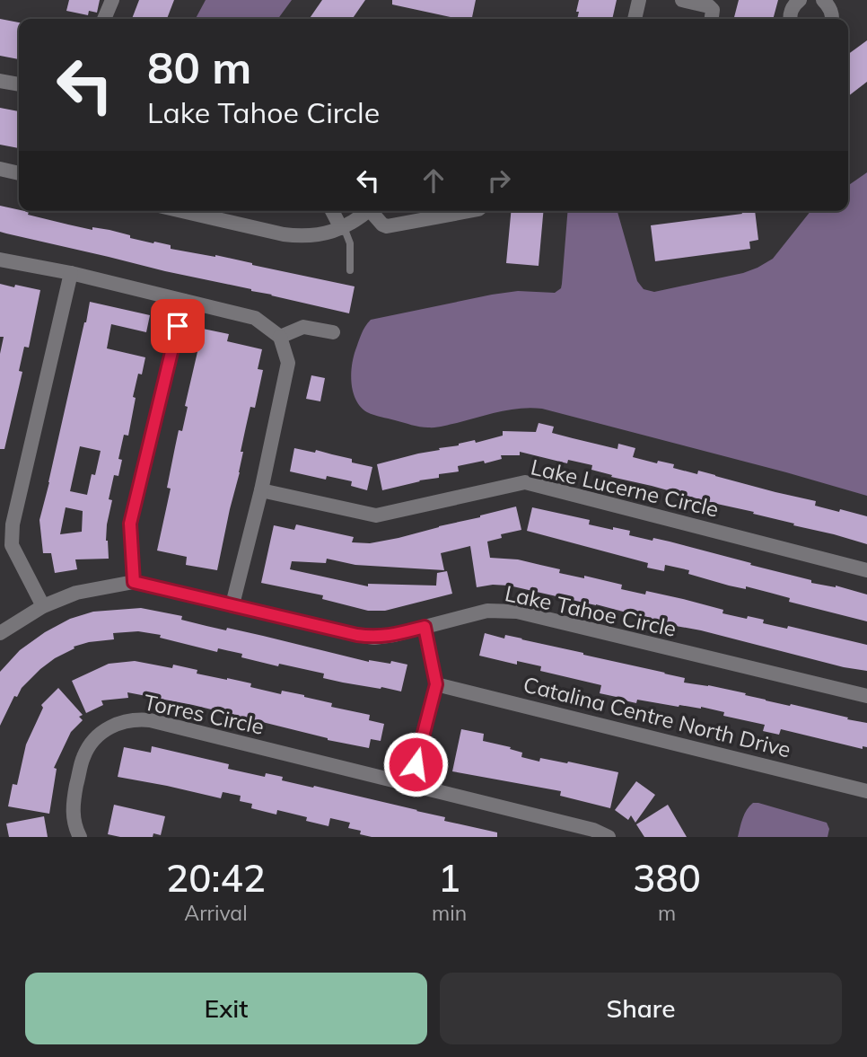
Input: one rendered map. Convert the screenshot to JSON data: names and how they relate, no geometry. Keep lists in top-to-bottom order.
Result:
{
  "streets": {
    "street": [
      "Lake Lucerne Circle",
      "Lake Tahoe Circle",
      "Torres Circle",
      "Catalina Centre North Drive"
    ]
  },
  "page": {
    "turn": ["80 m", "Lake Tahoe Circle"],
    "eta": [
      "20:42",
      "Arrival",
      "1",
      "min",
      "380",
      "m"
    ],
    "buttons": ["Exit", "Share"]
  }
}
